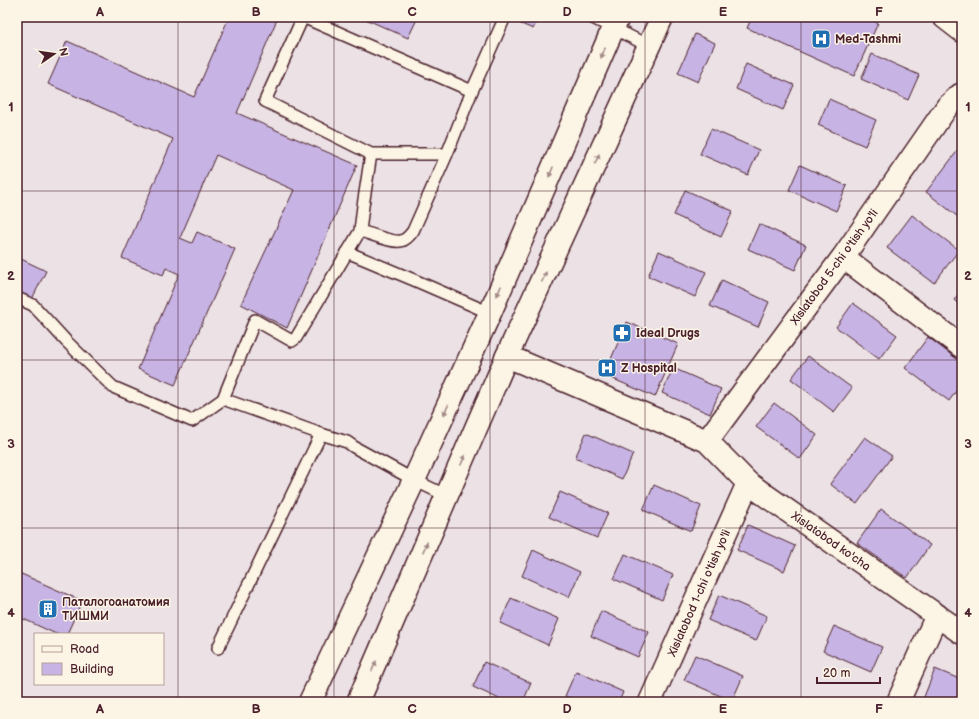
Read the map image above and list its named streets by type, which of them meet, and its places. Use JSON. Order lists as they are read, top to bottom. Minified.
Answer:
{"streets":{"main road":["Xislatobod 5-chi o'tish yo'li","Xislatobod ko'cha","Xislatobod 1-chi o'tish yo'li"]},"crossings":[["Xislatobod 5-chi o'tish yo'li","Xislatobod ko'cha"],["Xislatobod ko'cha","Xislatobod 1-chi o'tish yo'li"]],"places":{"hospital":["Med-Tashmi","Z Hospital"],"pharmacy":["Ideal Drugs"],"building":["Паталогоанатомия ТИШМИ"]},"legend":["Road","Building"],"scale_bar":"20 m","north":"right","grid":{"columns":["A","B","C","D","E","F"],"rows":["1","2","3","4"]}}
